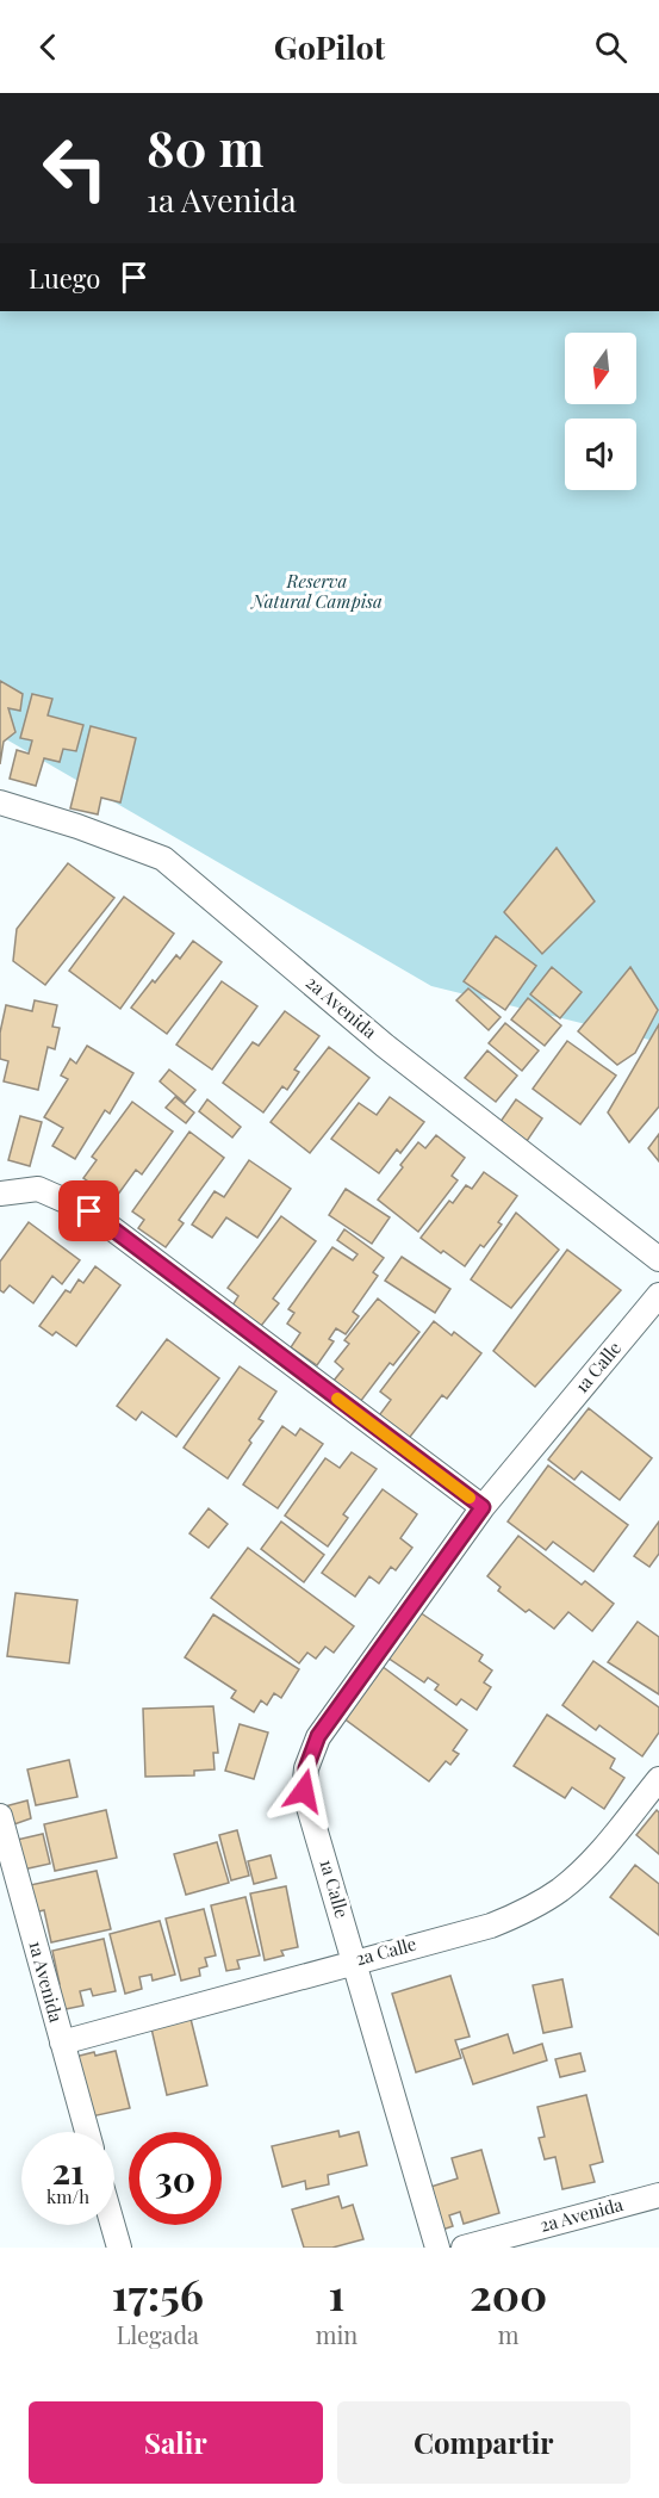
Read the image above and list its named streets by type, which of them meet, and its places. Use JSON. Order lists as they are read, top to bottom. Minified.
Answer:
{"streets":{"street":["2a Avenida","1a Calle","2a Calle","1a Avenida"]},"crossings":[["1a Calle","2a Calle"],["2a Calle","1a Avenida"]],"parks":["Reserva Natural Campisa"],"north":"bottom","page":{"header":"GoPilot","turn":["80 m","1a Avenida"],"then":"Luego","speed":"21 km/h","limit":"30","eta":["17:56","Llegada","1","min","200","m"],"buttons":["Salir","Compartir"]}}
